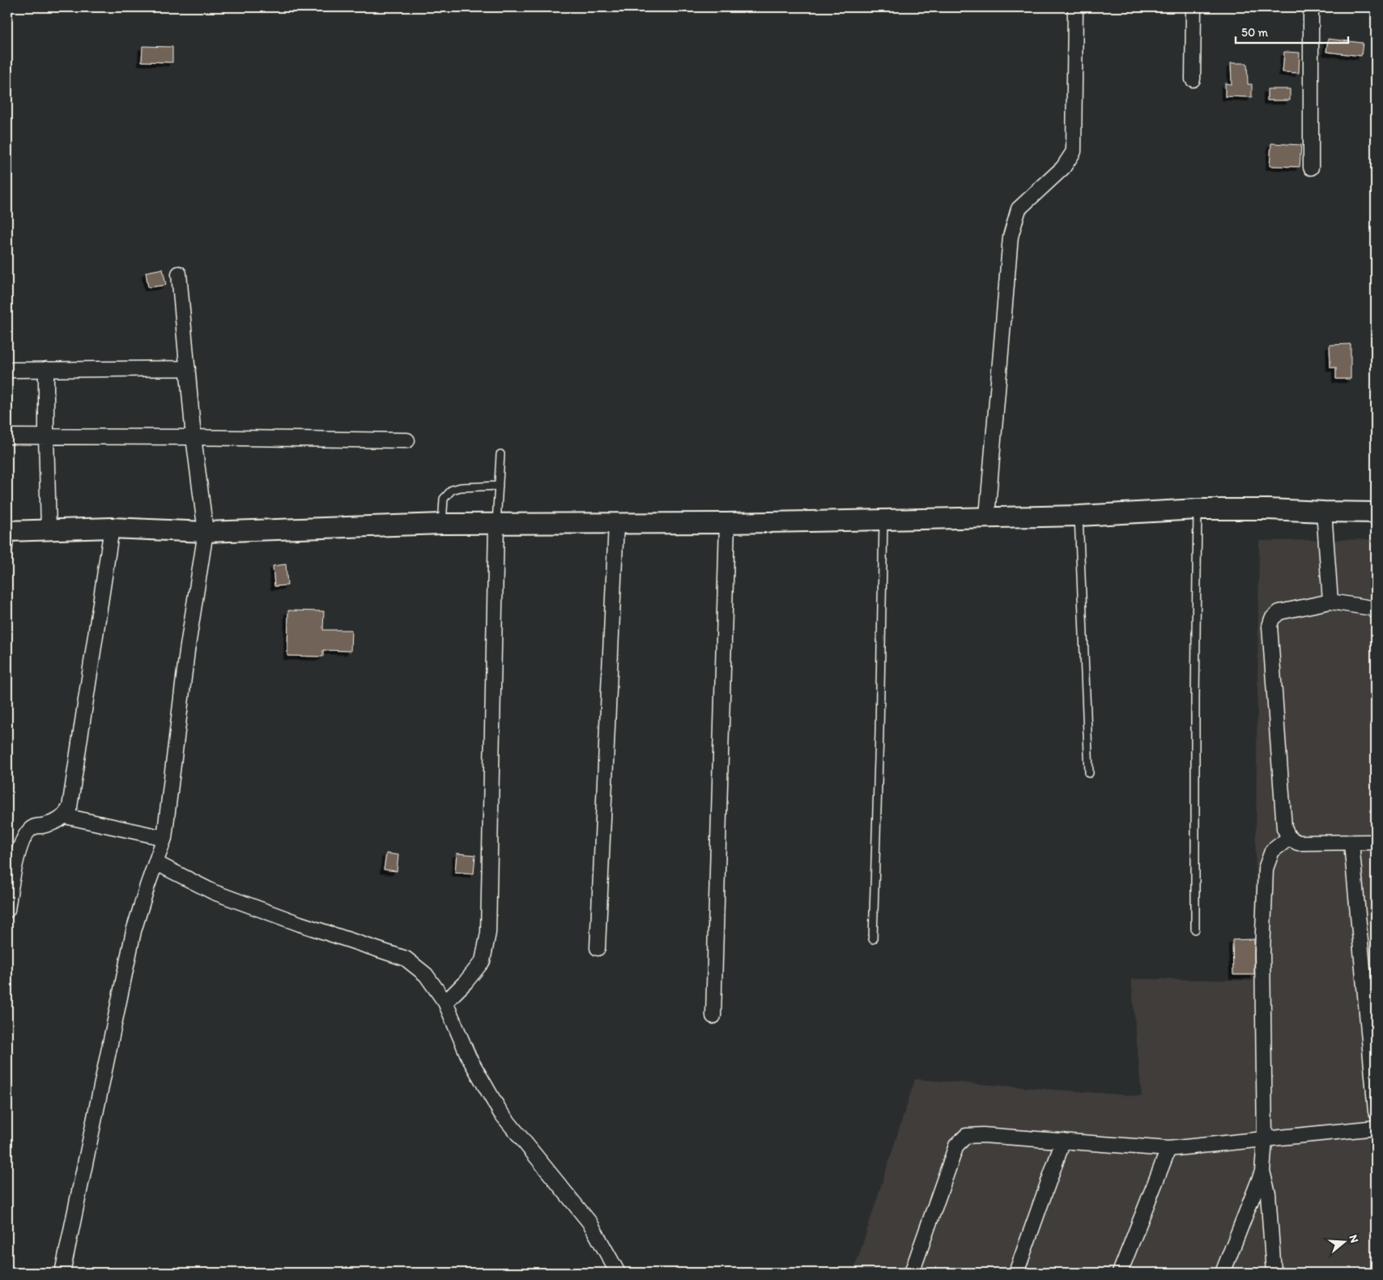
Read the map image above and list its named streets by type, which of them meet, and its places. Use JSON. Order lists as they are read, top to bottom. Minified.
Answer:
{"scale_bar":"50 m","north":"right"}
